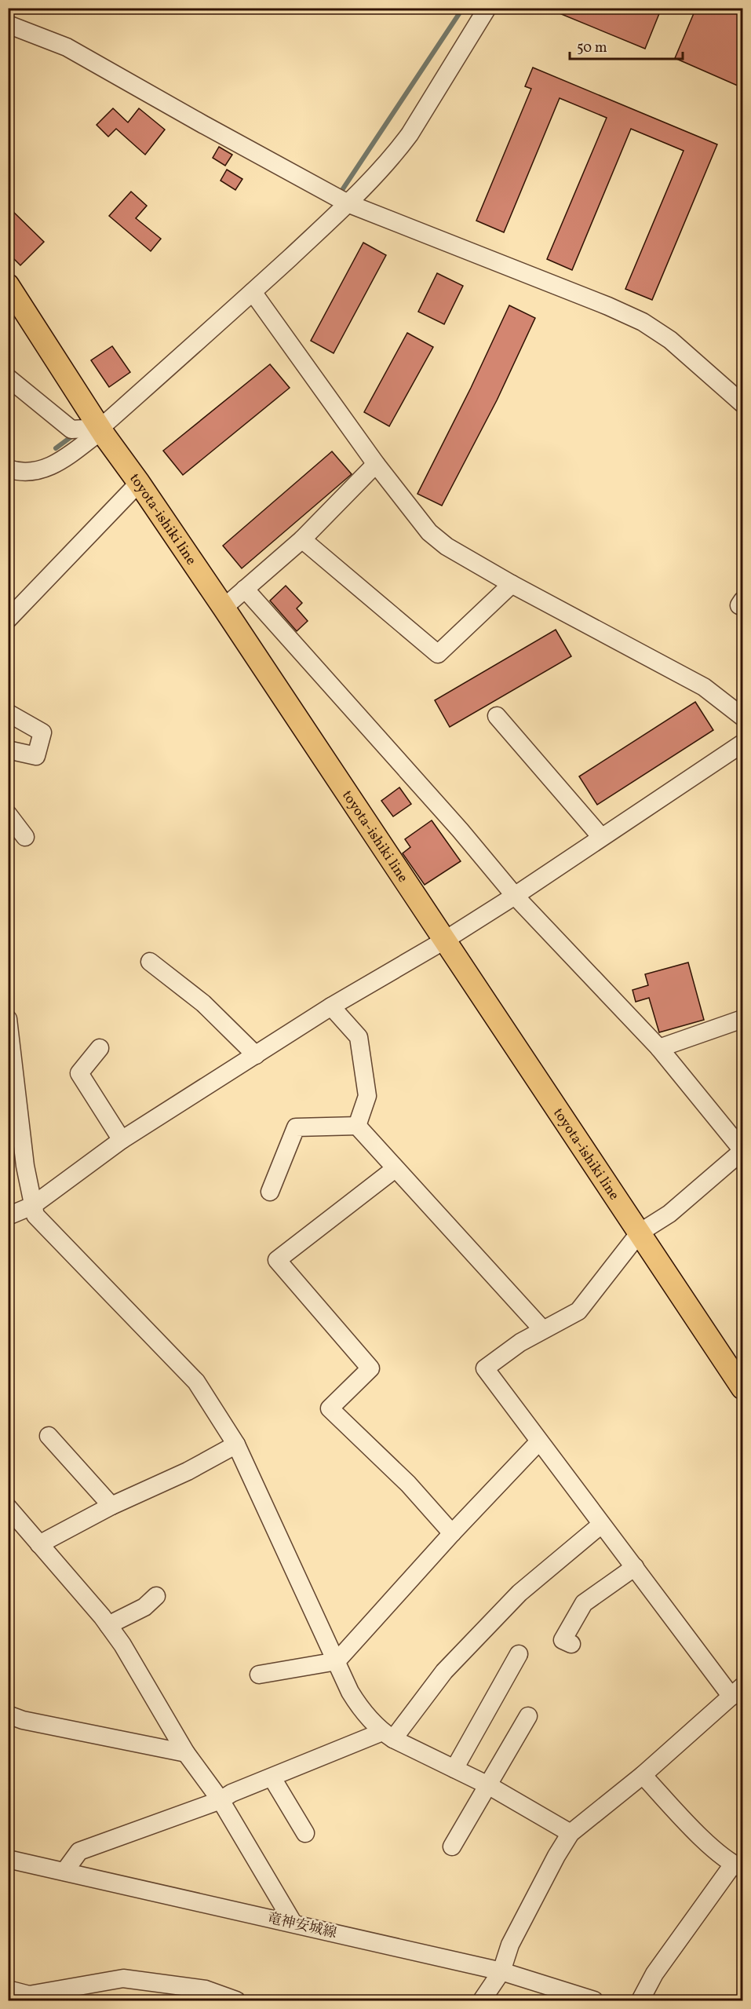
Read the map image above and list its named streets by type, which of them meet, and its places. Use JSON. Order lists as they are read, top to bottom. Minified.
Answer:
{"streets":{"main road":["toyota-ishiki line"],"street":["竜神安城線"]},"scale_bar":"50 m"}
